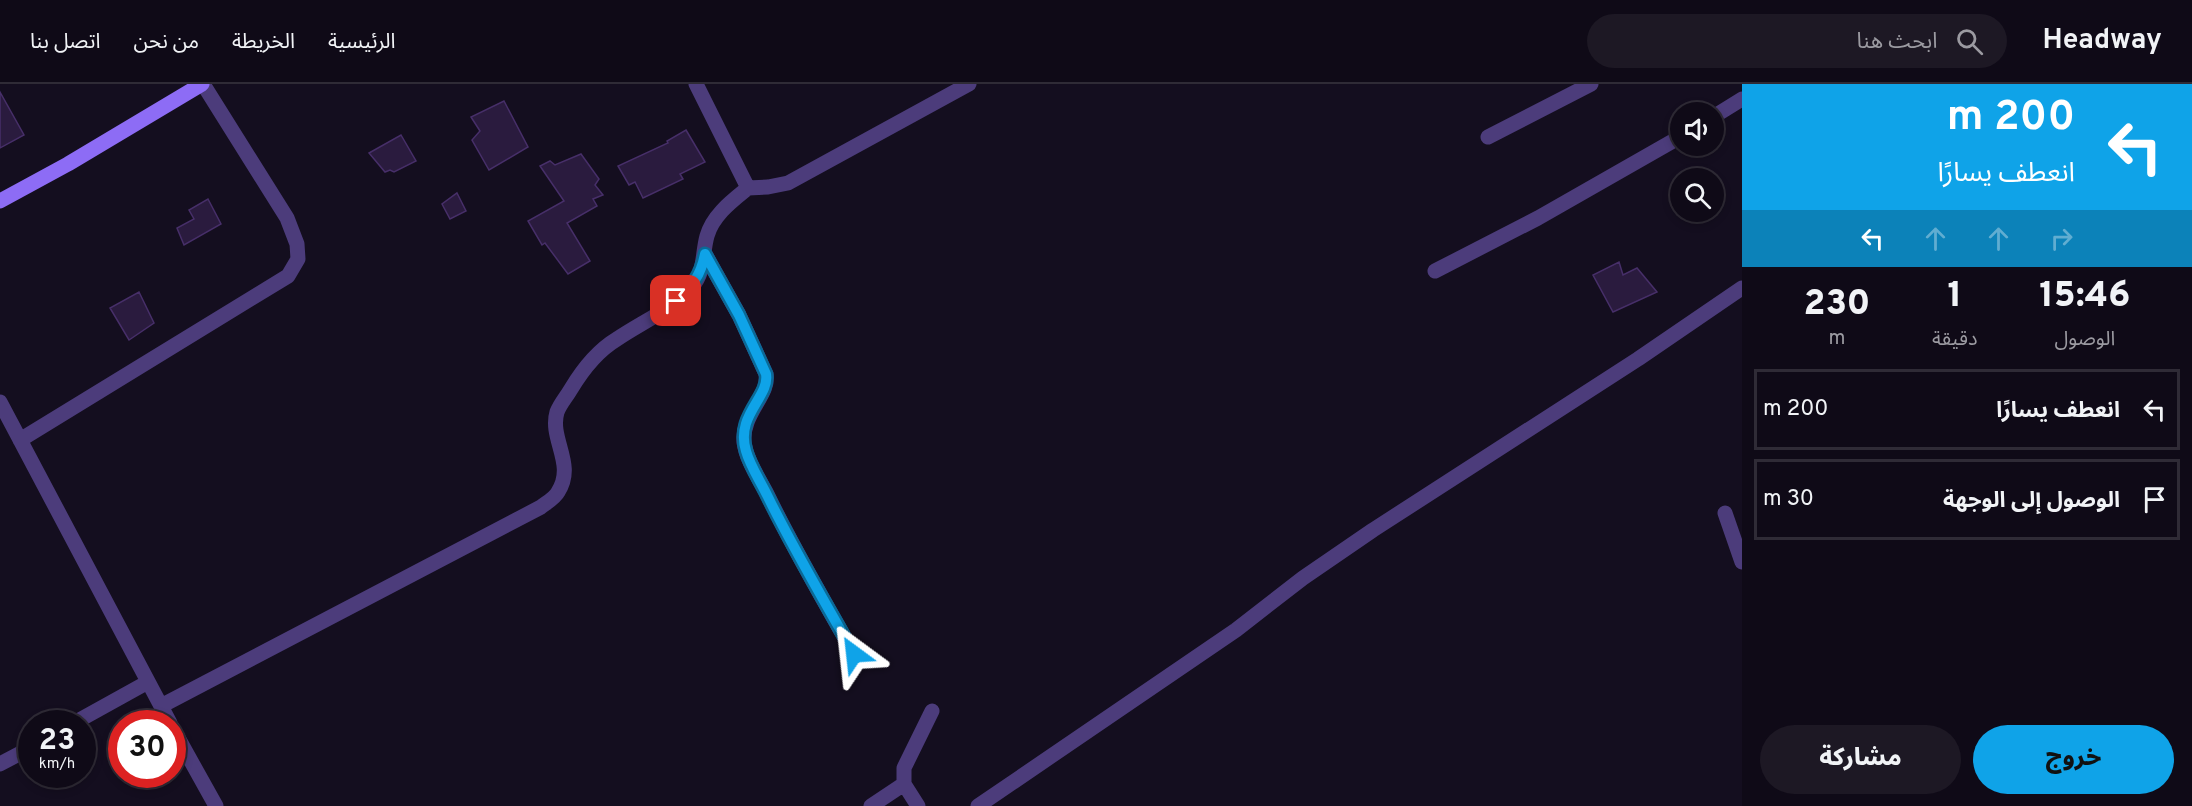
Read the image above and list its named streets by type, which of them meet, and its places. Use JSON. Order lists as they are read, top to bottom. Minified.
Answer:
{"page":{"header":"Headway","search":"ابحث هنا","nav":["الرئيسية","الخريطة","من نحن","اتصل بنا"],"turn":["200 m","انعطف يسارًا"],"eta":["15:46","الوصول","1","دقيقة","230","m"],"list":[{"name":"انعطف يسارًا","value":"200 m"},{"name":"الوصول إلى الوجهة","value":"30 m"}],"speed":"23 km/h","limit":"30","buttons":["خروج","مشاركة"]}}
